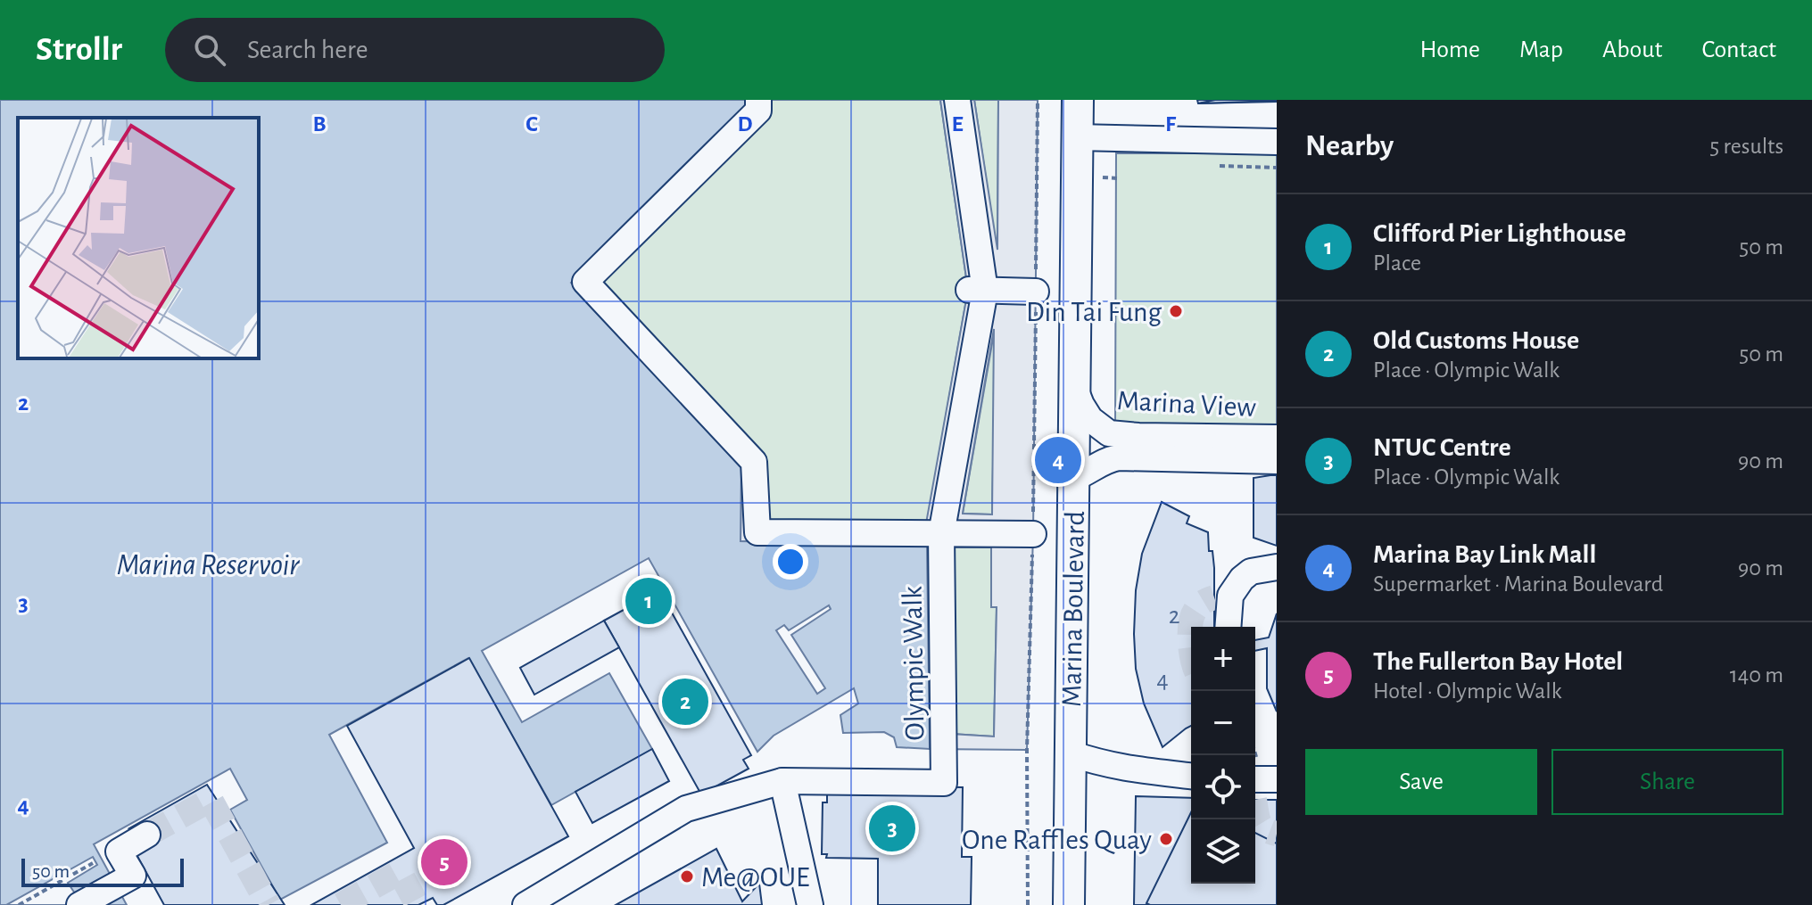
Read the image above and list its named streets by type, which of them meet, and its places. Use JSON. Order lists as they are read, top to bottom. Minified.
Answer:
{"streets":{"main road":["Marina Boulevard"],"street":["Marina View","Olympic Walk"]},"crossings":[["Marina View","Marina Boulevard"]],"water":["Marina Reservoir"],"places":["Din Tai Fung","One Raffles Quay","Me@OUE"],"house_numbers":["2","4"],"scale_bar":"50 m","page":{"header":"Strollr","search":"Search here","nav":["Home","Map","About","Contact"],"heading":["Nearby","5 results"],"list":[{"mark":"1","name":"Clifford Pier Lighthouse","note":"Place","value":"50 m"},{"mark":"2","name":"Old Customs House","note":"Place · Olympic Walk","value":"50 m"},{"mark":"3","name":"NTUC Centre","note":"Place · Olympic Walk","value":"90 m"},{"mark":"4","name":"Marina Bay Link Mall","note":"Supermarket · Marina Boulevard","value":"90 m"},{"mark":"5","name":"The Fullerton Bay Hotel","note":"Hotel · Olympic Walk","value":"140 m"}],"pins":["4","1","2","3","5"],"map_buttons":["+","−"],"buttons":["Save","Share"],"scale":"50 m"},"grid":{"columns":["B","C","D","E","F"],"rows":["2","3","4"]}}
